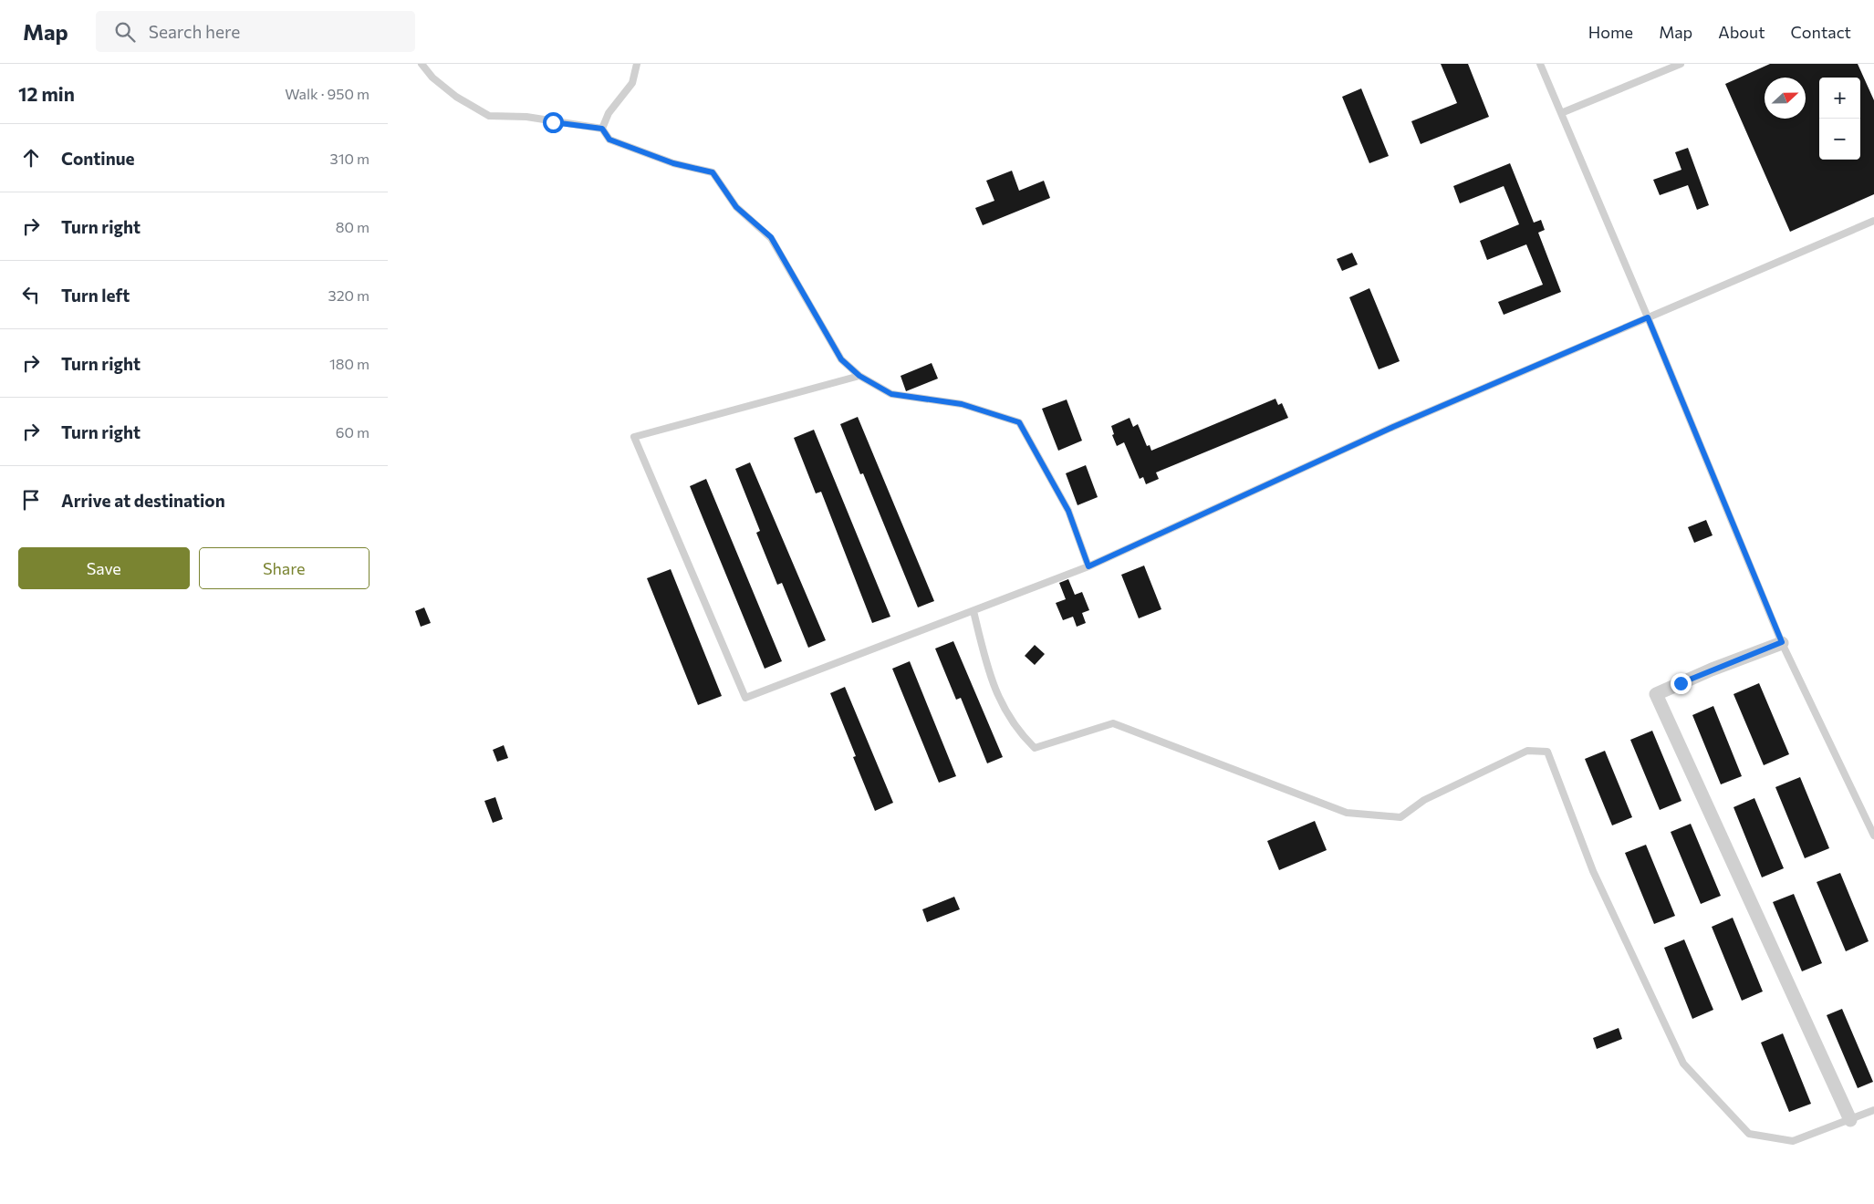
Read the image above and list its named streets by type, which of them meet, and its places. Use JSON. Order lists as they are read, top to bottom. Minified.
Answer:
{"north":"right","page":{"header":"Map","search":"Search here","nav":["Home","Map","About","Contact"],"heading":["12 min","Walk · 950 m"],"map_buttons":["+","−"],"list":[["Continue","310 m"],["Turn right","80 m"],["Turn left","320 m"],["Turn right","180 m"],["Turn right","60 m"],"Arrive at destination"],"buttons":["Save","Share"]}}
